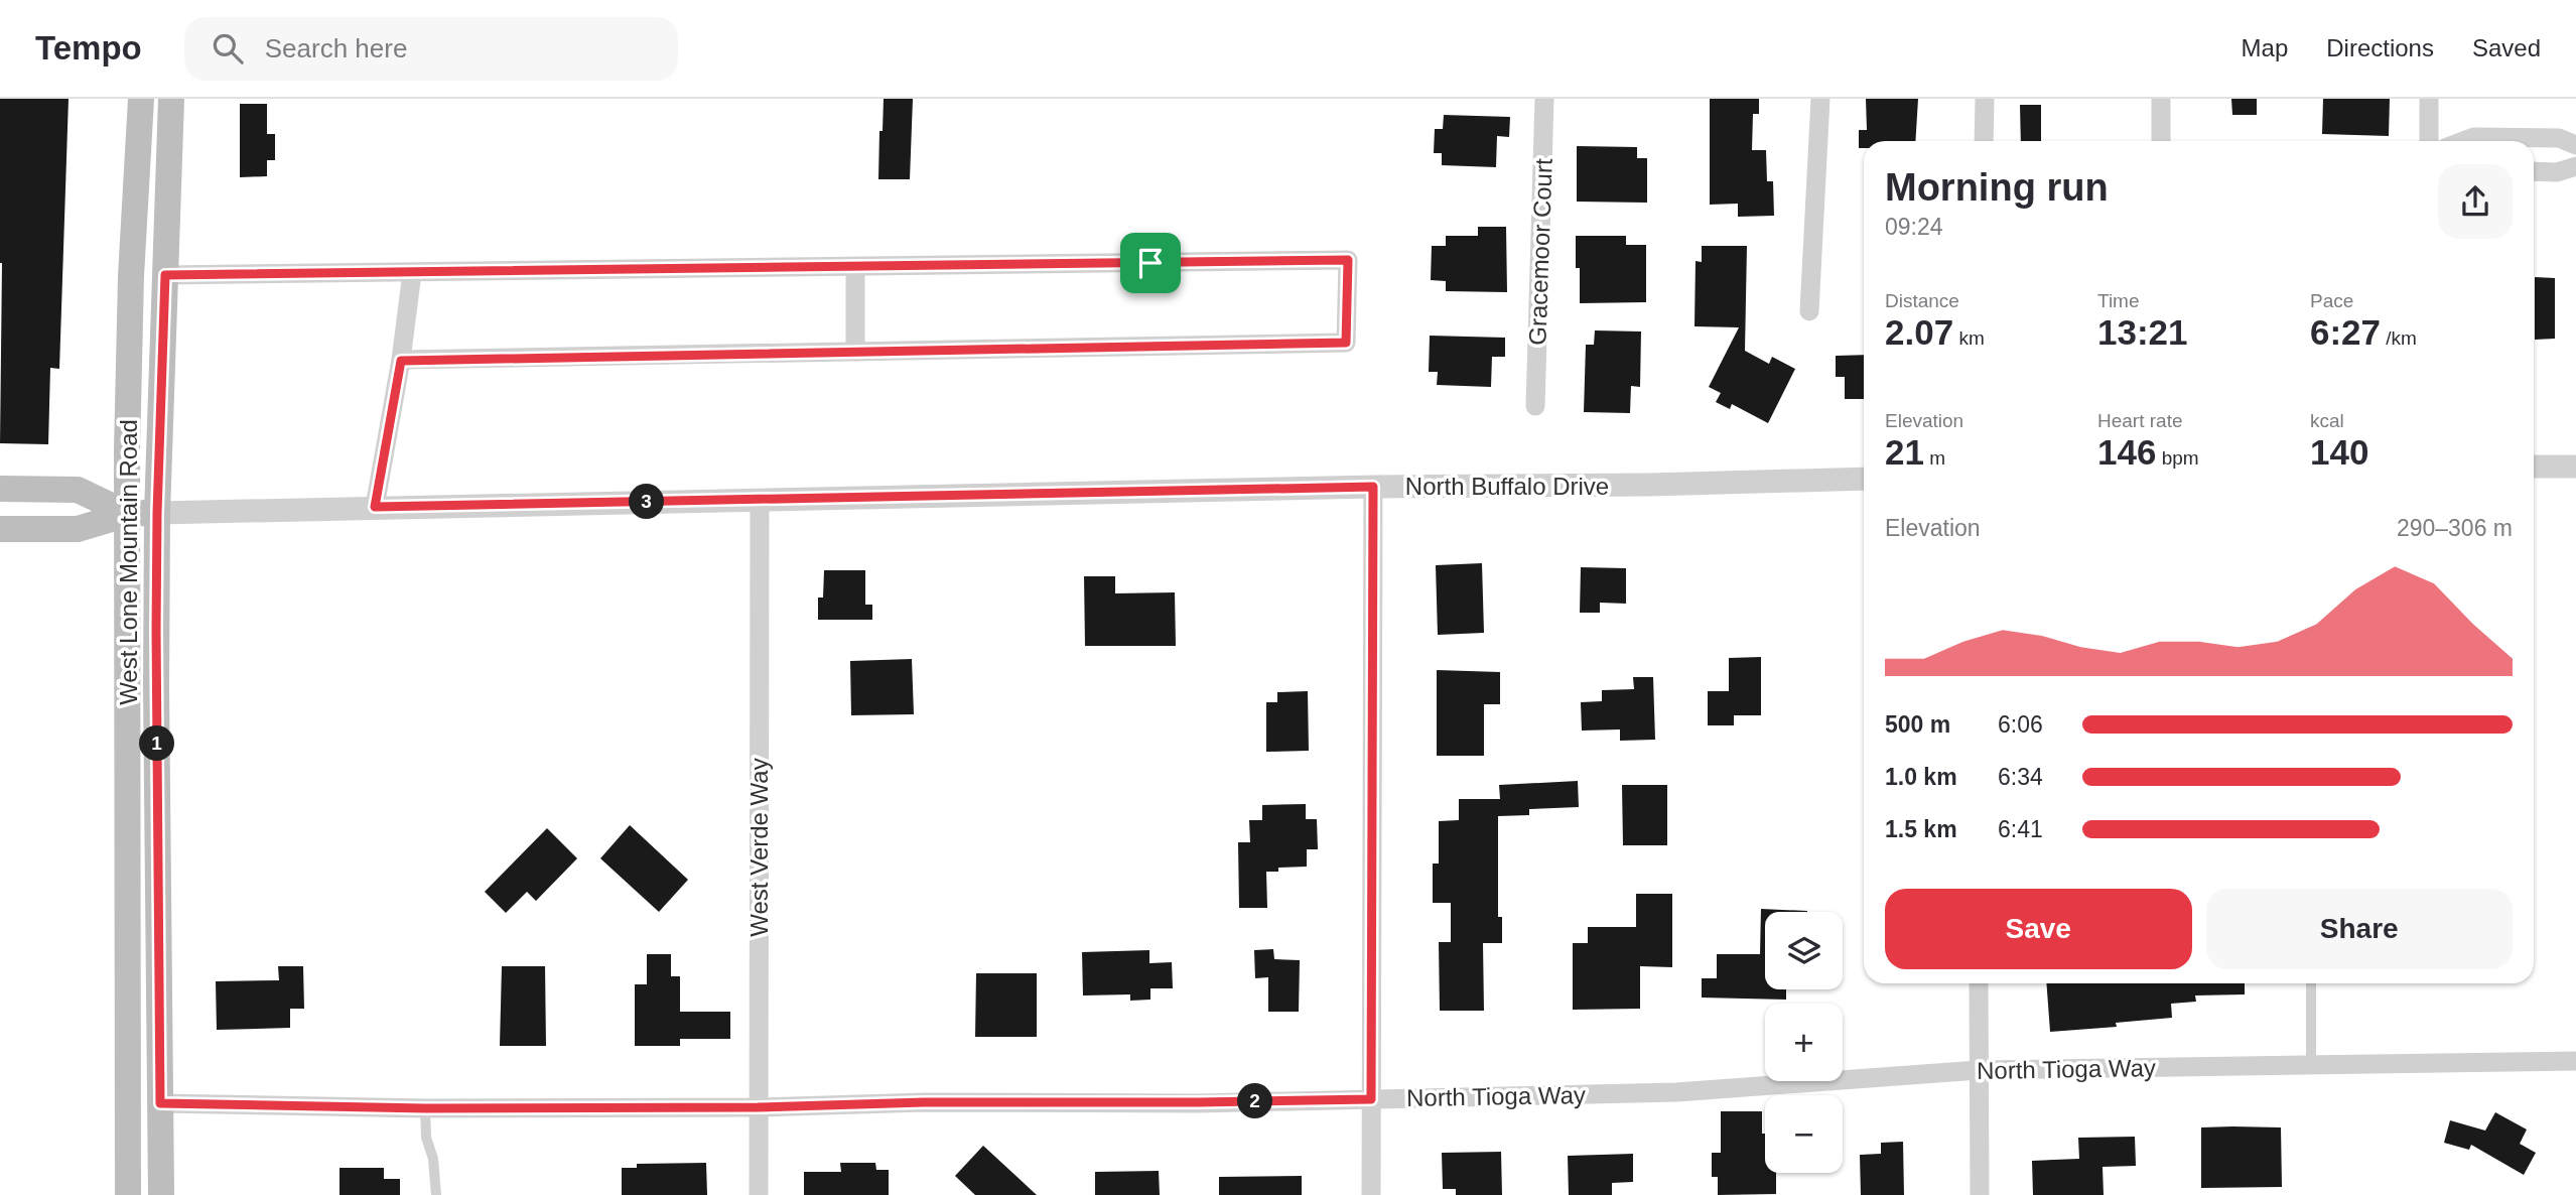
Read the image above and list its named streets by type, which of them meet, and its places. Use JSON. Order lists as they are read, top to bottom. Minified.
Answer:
{"streets":{"main road":["North Buffalo Drive","West Lone Mountain Road"],"street":["Gracemoor Court","West Verde Way","North Tioga Way"]},"crossings":[["North Buffalo Drive","West Lone Mountain Road"],["North Buffalo Drive","West Verde Way"],["West Lone Mountain Road","North Tioga Way"],["West Verde Way","North Tioga Way"]],"page":{"header":"Tempo","search":"Search here","nav":["Map","Directions","Saved"],"heading":["Morning run","09:24"],"stats":[["Distance","2.07 km"],["Time","13:21"],["Pace","6:27 /km"],["Elevation","21 m"],["Heart rate","146 bpm"],["kcal","140"]],"pins":["3","1","2"],"chart":["Elevation","290–306 m"],"list":[{"name":"500 m","note":"6:06"},{"name":"1.0 km","note":"6:34"},{"name":"1.5 km","note":"6:41"}],"buttons":["Save","Share"],"map_buttons":["+","−"]}}
